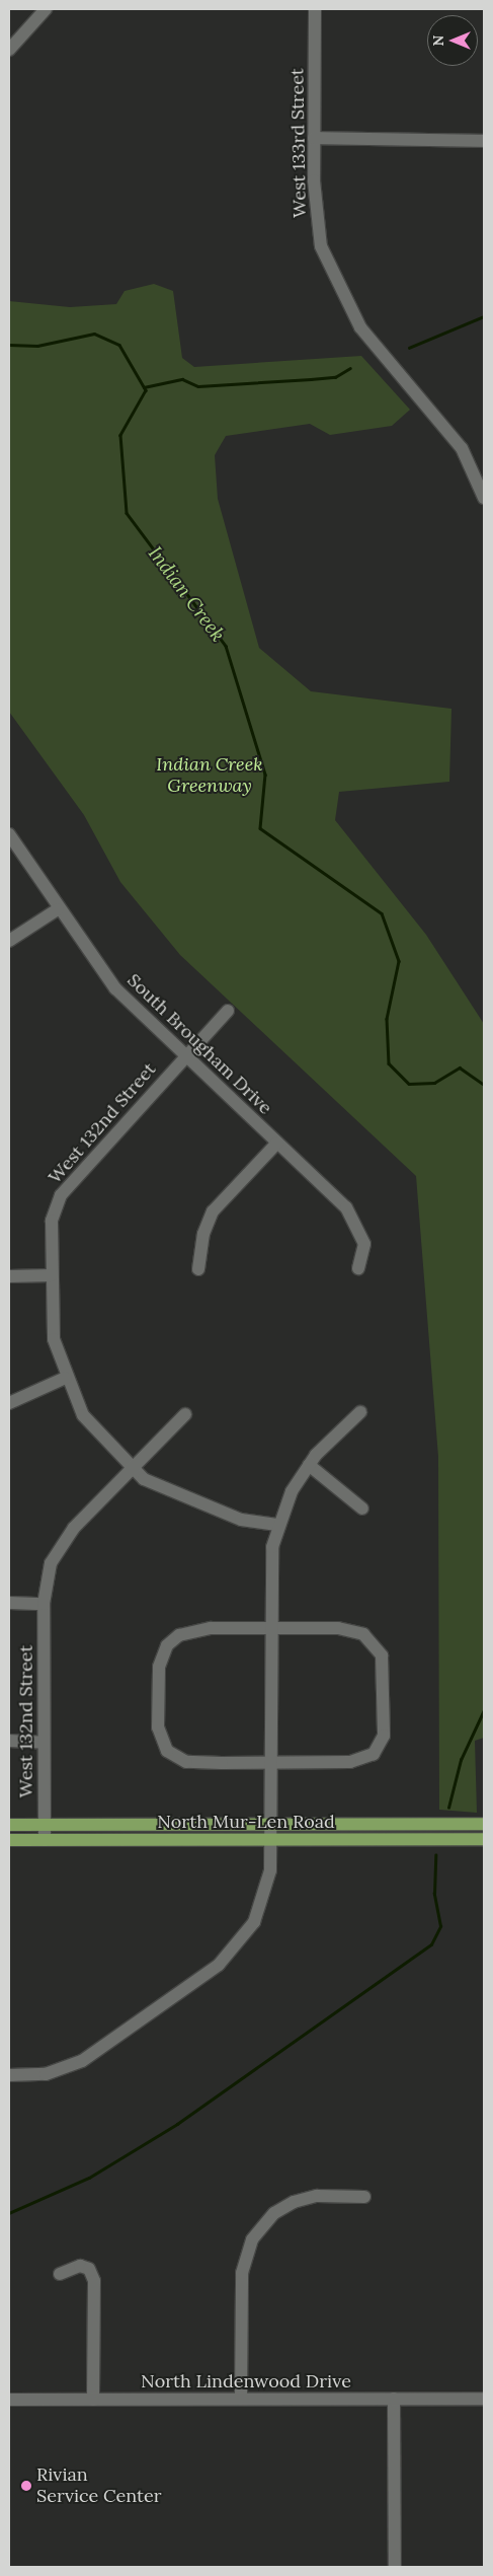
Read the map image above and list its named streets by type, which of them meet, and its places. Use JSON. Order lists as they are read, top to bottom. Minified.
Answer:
{"streets":{"main road":["North Mur-Len Road"],"street":["West 133rd Street","South Brougham Drive","West 132nd Street","North Lindenwood Drive"]},"crossings":[["South Brougham Drive","West 132nd Street"],["West 132nd Street","North Mur-Len Road"]],"water":["Indian Creek"],"parks":["Indian Creek Greenway"],"places":["Rivian Service Center"],"north":"left"}
